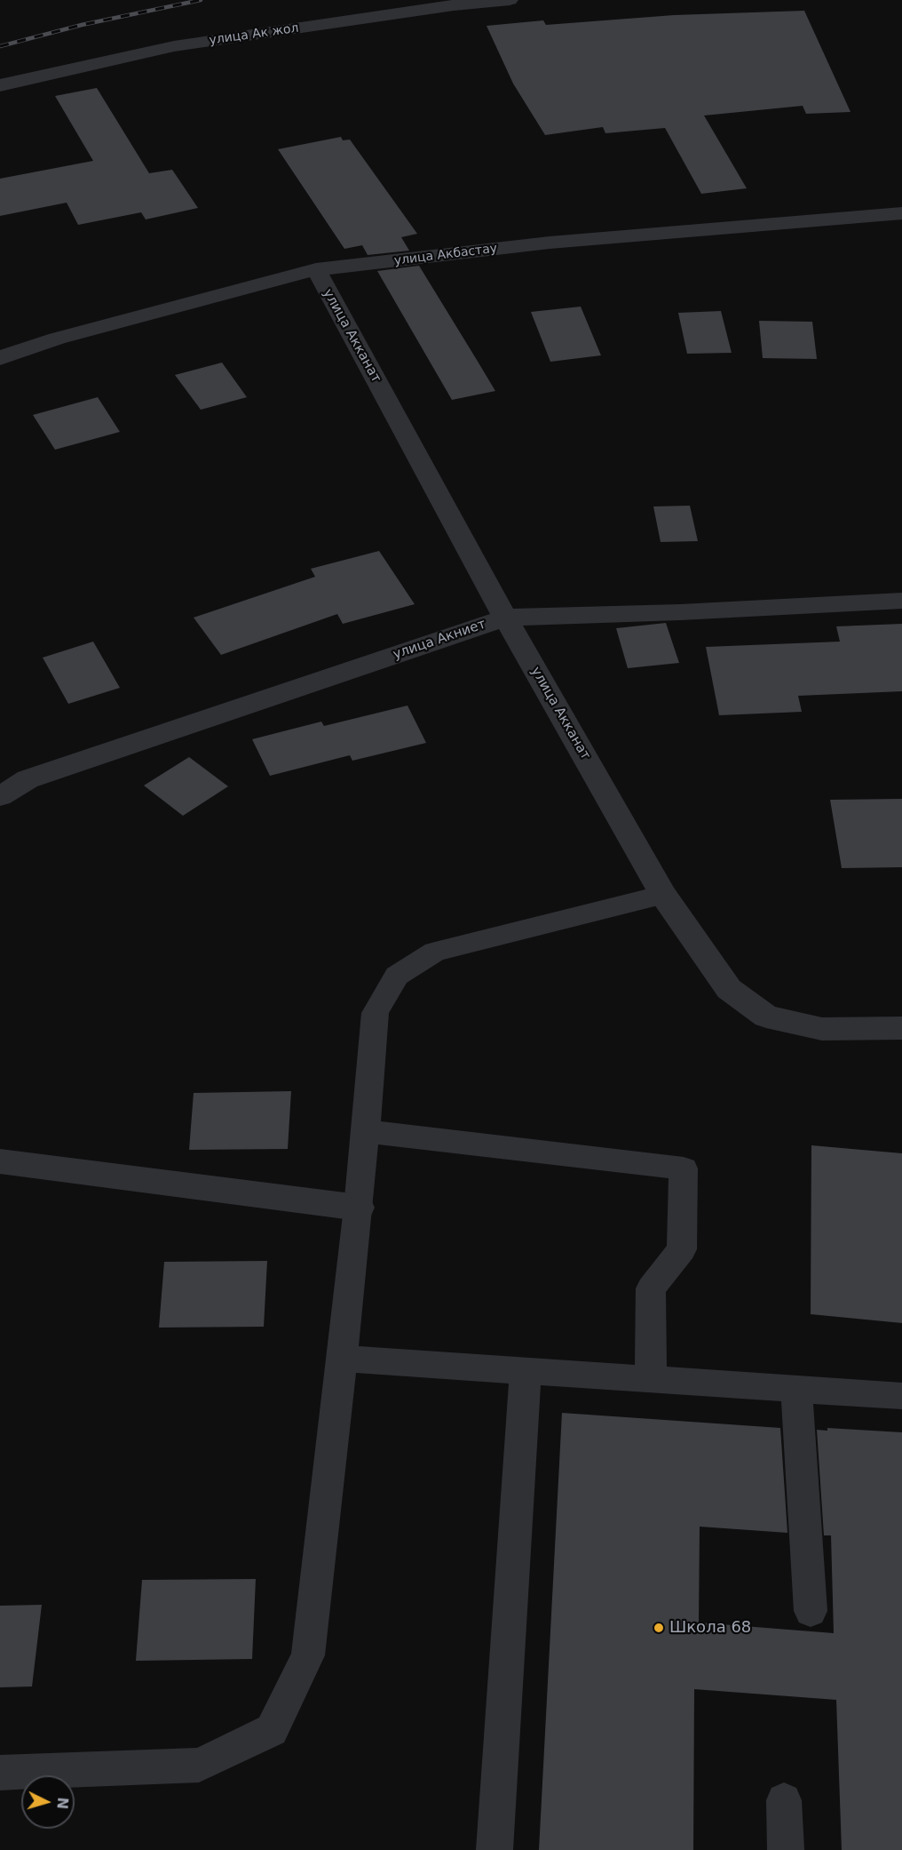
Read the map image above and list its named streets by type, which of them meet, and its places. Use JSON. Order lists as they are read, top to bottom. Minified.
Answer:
{"streets":{"street":["улица Ак жол","улица Акбастау","улица Акканат","улица Акниет"]},"crossings":[["улица Акбастау","улица Акканат"],["улица Акканат","улица Акниет"]],"places":["Школа 68"],"north":"right"}
